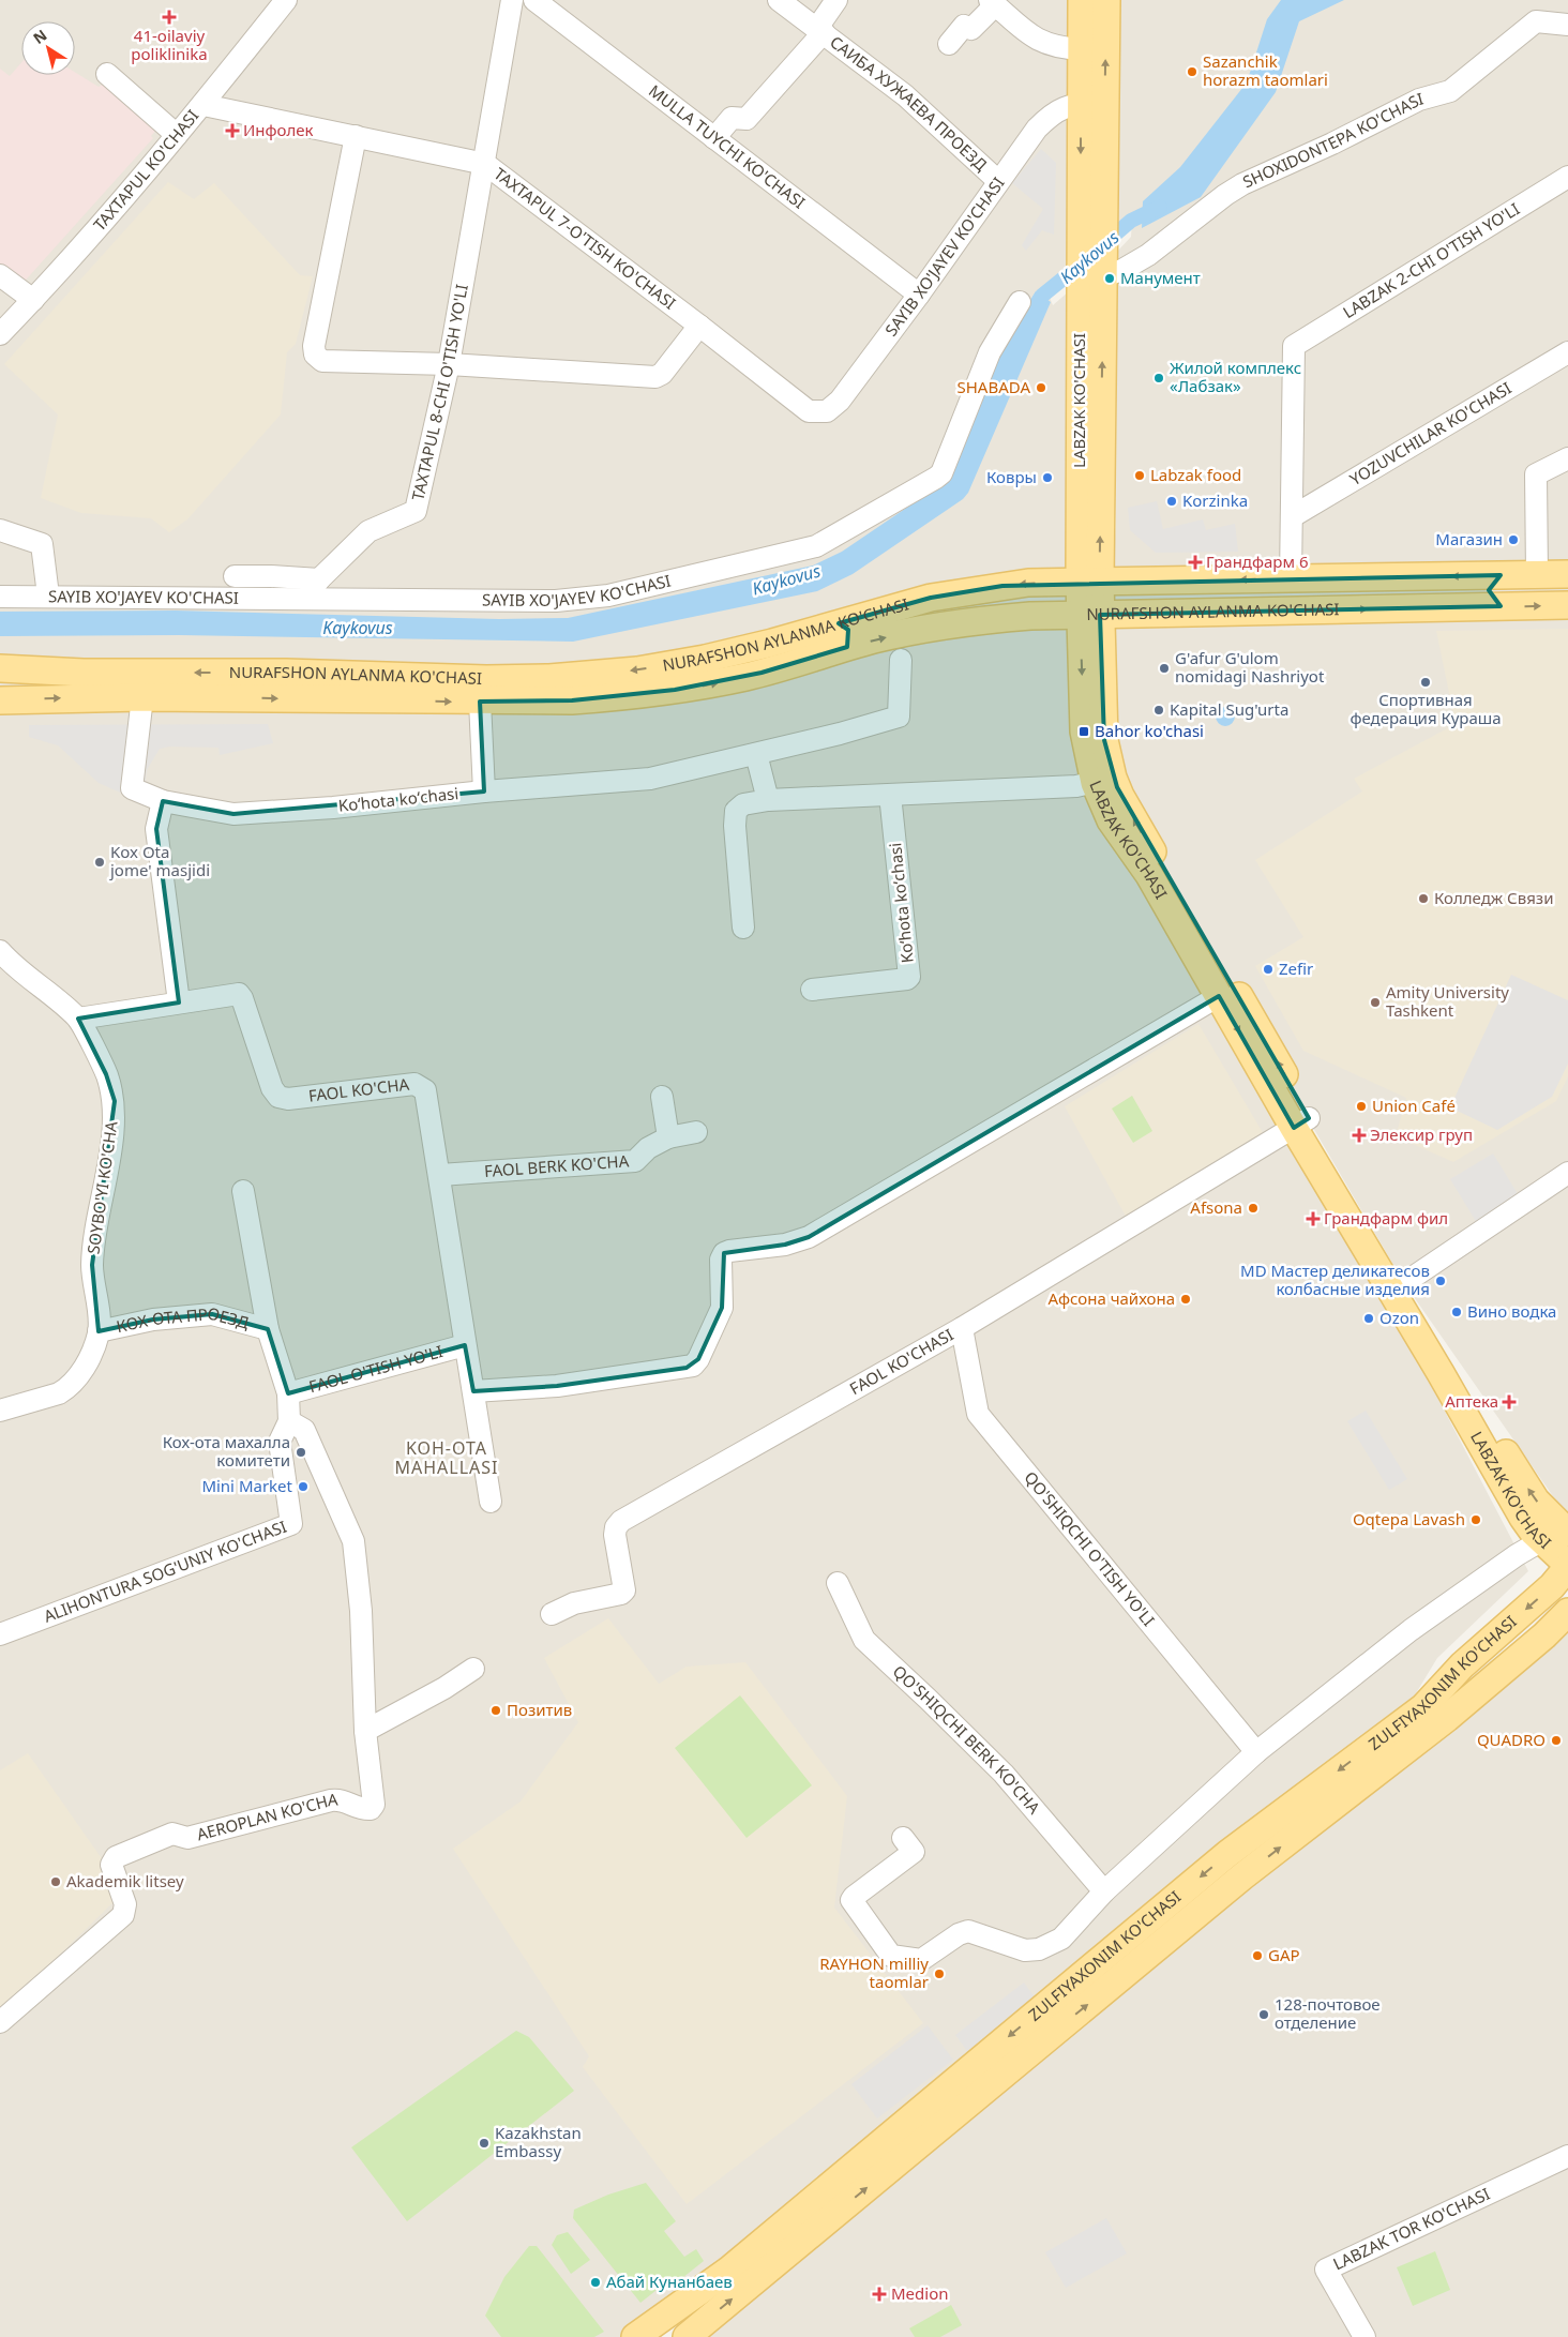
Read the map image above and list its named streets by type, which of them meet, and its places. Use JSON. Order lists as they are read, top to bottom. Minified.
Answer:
{"streets":{"main road":["LABZAK KO'CHASI","NURAFSHON AYLANMA KO'CHASI","ZULFIYAXONIM KO'CHASI"],"street":["САИБА ХУЖАЕВА ПРОЕЗД","SHOXIDONTEPA KO'CHASI","MULLA TUYCHI KO'CHASI","TAXTAPUL KO'CHASI","TAXTAPUL 7-O'TISH KO'CHASI","SAYIB XO'JAYEV KO'CHASI","LABZAK 2-CHI O'TISH YO'LI","TAXTAPUL 8-CHI O'TISH YO'LI","YOZUVCHILAR KO'CHASI","Koʻhota koʻchasi","FAOL KO'CHA","FAOL BERK KO'CHA","SOYBO'YI KO'CHA","КОХ-ОТА ПРОЕЗД","FAOL KO'CHASI","FAOL O'TISH YO'LI","QO'SHIQCHI O'TISH YO'LI","ALIHONTURA SOG'UNIY KO'CHASI","QO'SHIQCHI BERK KO'CHA","AEROPLAN KO'CHA","LABZAK TOR KO'CHASI"]},"crossings":[["САИБА ХУЖАЕВА ПРОЕЗД","SAYIB XO'JAYEV KO'CHASI"],["SHOXIDONTEPA KO'CHASI","LABZAK KO'CHASI"],["MULLA TUYCHI KO'CHASI","SAYIB XO'JAYEV KO'CHASI"],["TAXTAPUL KO'CHASI","TAXTAPUL 7-O'TISH KO'CHASI"],["TAXTAPUL 7-O'TISH KO'CHASI","SAYIB XO'JAYEV KO'CHASI"],["TAXTAPUL 7-O'TISH KO'CHASI","TAXTAPUL 8-CHI O'TISH YO'LI"],["SAYIB XO'JAYEV KO'CHASI","TAXTAPUL 8-CHI O'TISH YO'LI"],["SAYIB XO'JAYEV KO'CHASI","LABZAK KO'CHASI"],["LABZAK 2-CHI O'TISH YO'LI","YOZUVCHILAR KO'CHASI"],["LABZAK KO'CHASI","NURAFSHON AYLANMA KO'CHASI"],["LABZAK KO'CHASI","FAOL KO'CHASI"],["LABZAK KO'CHASI","ZULFIYAXONIM KO'CHASI"],["NURAFSHON AYLANMA KO'CHASI","Koʻhota koʻchasi"],["FAOL KO'CHA","FAOL BERK KO'CHA"],["FAOL KO'CHA","SOYBO'YI KO'CHA"],["FAOL KO'CHA","FAOL O'TISH YO'LI"],["SOYBO'YI KO'CHA","КОХ-ОТА ПРОЕЗД"],["КОХ-ОТА ПРОЕЗД","FAOL O'TISH YO'LI"],["КОХ-ОТА ПРОЕЗД","ALIHONTURA SOG'UNIY KO'CHASI"],["FAOL KO'CHASI","QO'SHIQCHI O'TISH YO'LI"]],"districts":["KOH-OTA MAHALLASI"],"water":["Kaykovus"],"places":{"health":["41-oilaviy poliklinika","Инфолек","Грандфарм 6","Элексир груп","Грандфарм фил","Аптека","Medion"],"other":["Sazanchik horazm taomlari","Манумент","Жилой комплекс «Лабзак»","SHABADA","Labzak food","Ковры","Korzinka","Магазин","G'afur G'ulom nomidagi Nashriyot","Спортивная федерация Кураша","Kapital Sug'urta","Kox Ota jome' masjidi","Колледж Связи","Zefir","Amity University Tashkent","Union Café","Afsona","MD Мастер деликатесов колбасные изделия","Афсона чайхона","Вино водка","Ozon","Кох-ота махалла комитети","Mini Market","Oqtepa Lavash","Позитив","QUADRO","Akademik litsey","GAP","RAYHON milliy taomlar","128-почтовое отделение","Kazakhstan Embassy","Абай Кунанбаев"],"transit":["Bahor ko'chasi"]},"north":"top left"}
